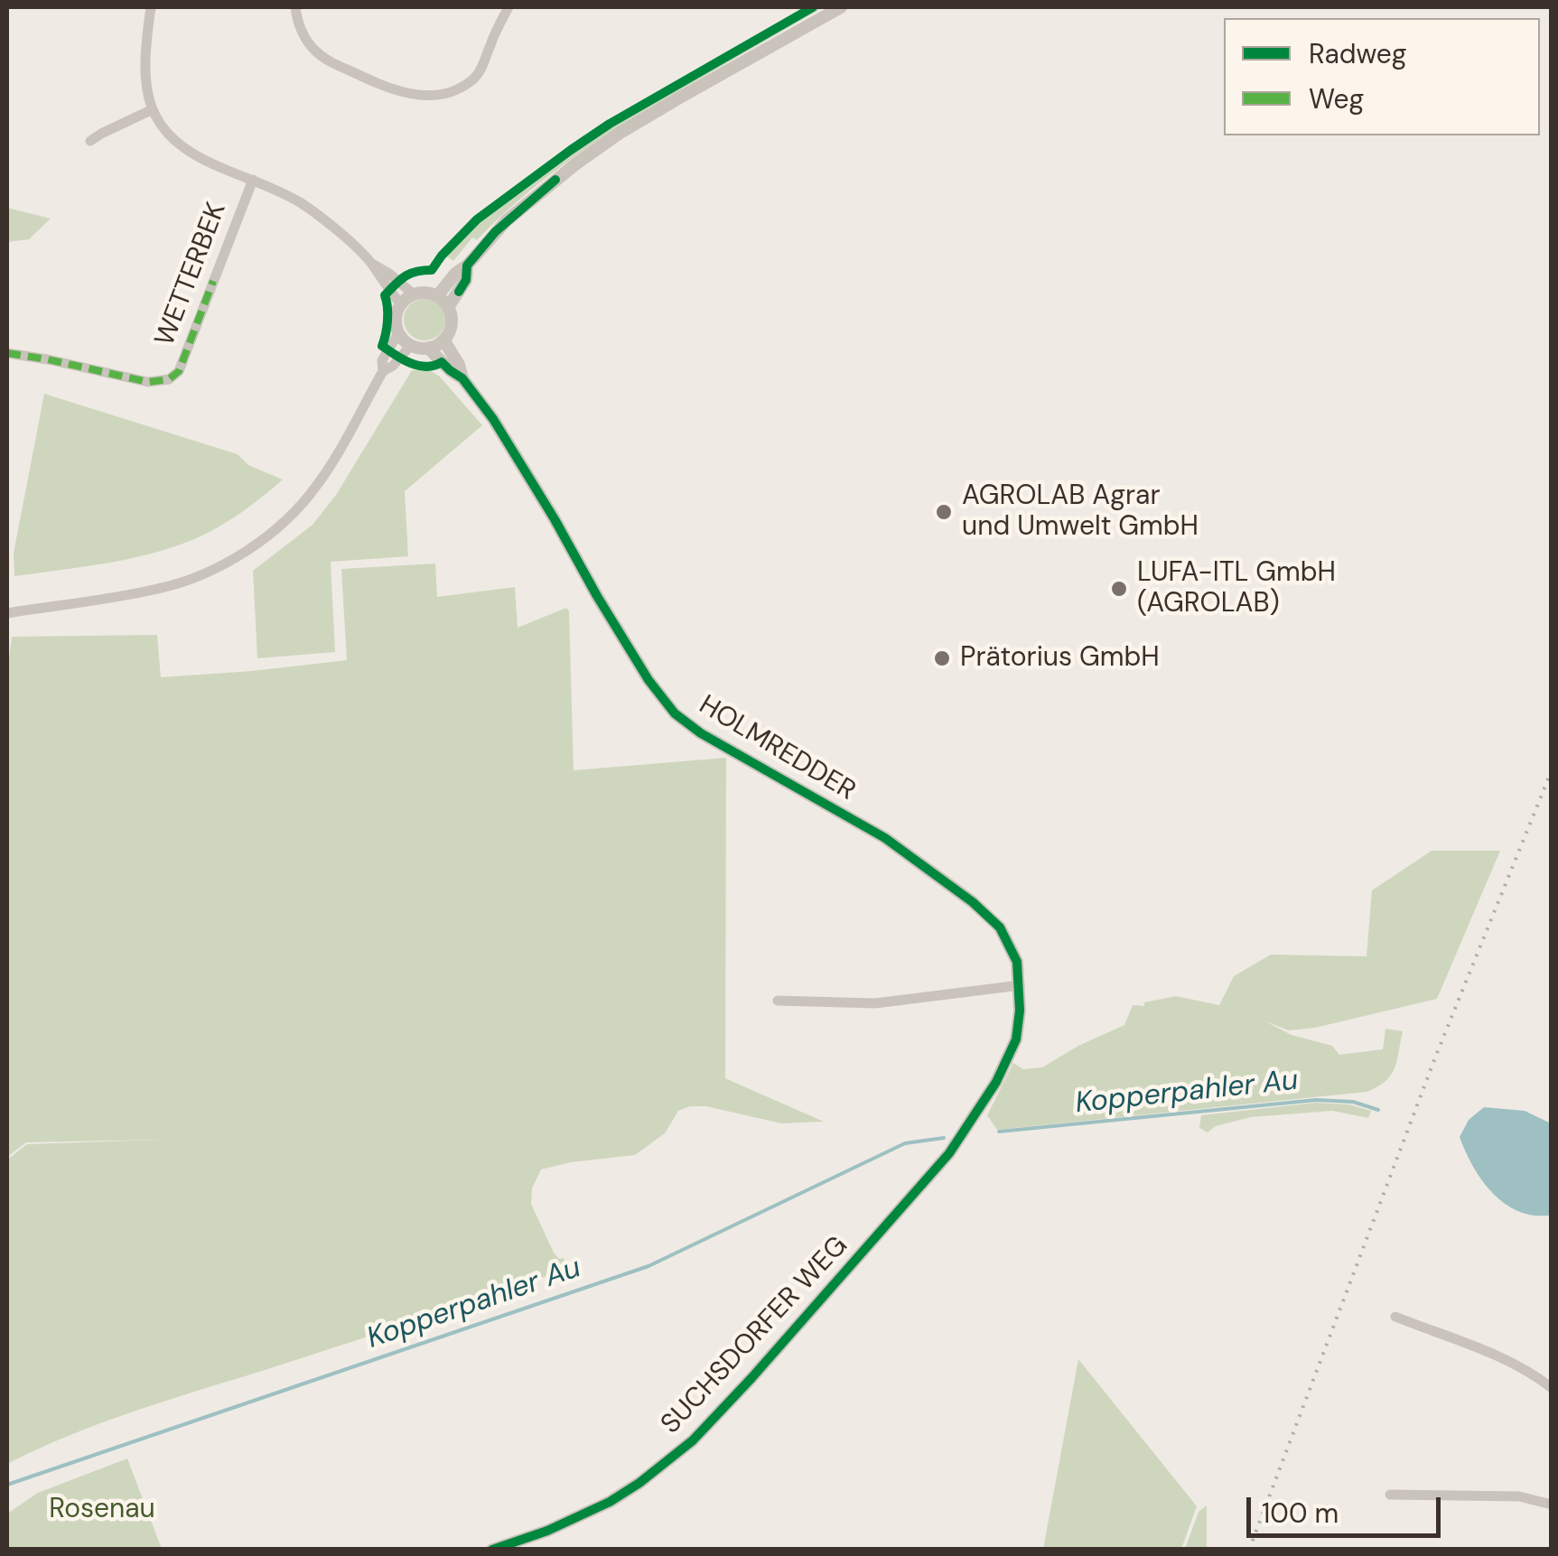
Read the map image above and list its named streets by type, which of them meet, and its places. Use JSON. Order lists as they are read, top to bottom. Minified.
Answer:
{"streets":{"street":["WETTERBEK","HOLMREDDER","SUCHSDORFER WEG"]},"crossings":[["HOLMREDDER","SUCHSDORFER WEG"]],"water":["Kopperpahler Au"],"parks":["Rosenau"],"places":["AGROLAB Agrar und Umwelt GmbH","LUFA-ITL GmbH (AGROLAB)","Prätorius GmbH"],"legend":["Radweg","Weg"],"scale_bar":"100 m"}
